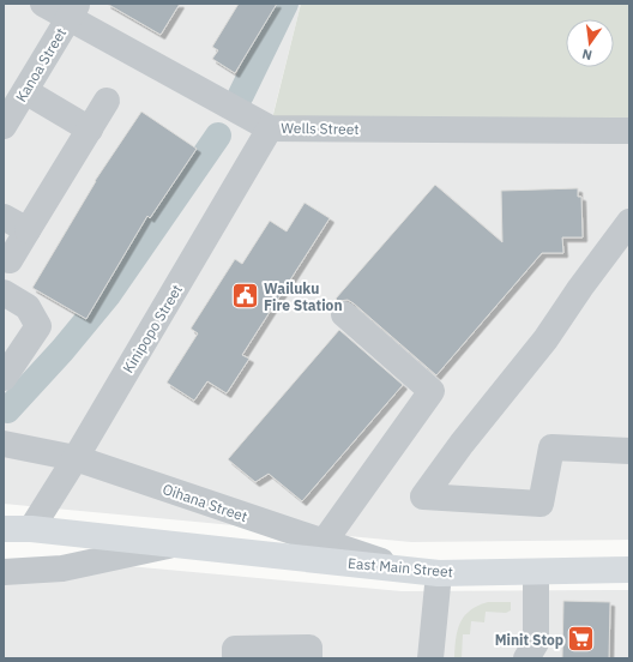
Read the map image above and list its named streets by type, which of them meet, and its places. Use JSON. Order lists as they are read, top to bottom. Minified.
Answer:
{"streets":{"main road":["East Main Street"],"street":["Kanoa Street","Wells Street","Kinipopo Street","Oihana Street"]},"crossings":[["Kanoa Street","Wells Street"],["Wells Street","Kinipopo Street"],["Kinipopo Street","Oihana Street"],["Kinipopo Street","East Main Street"],["Oihana Street","East Main Street"]],"places":{"public building":["Wailuku Fire Station"],"supermarket":["Minit Stop"]},"north":"bottom"}
